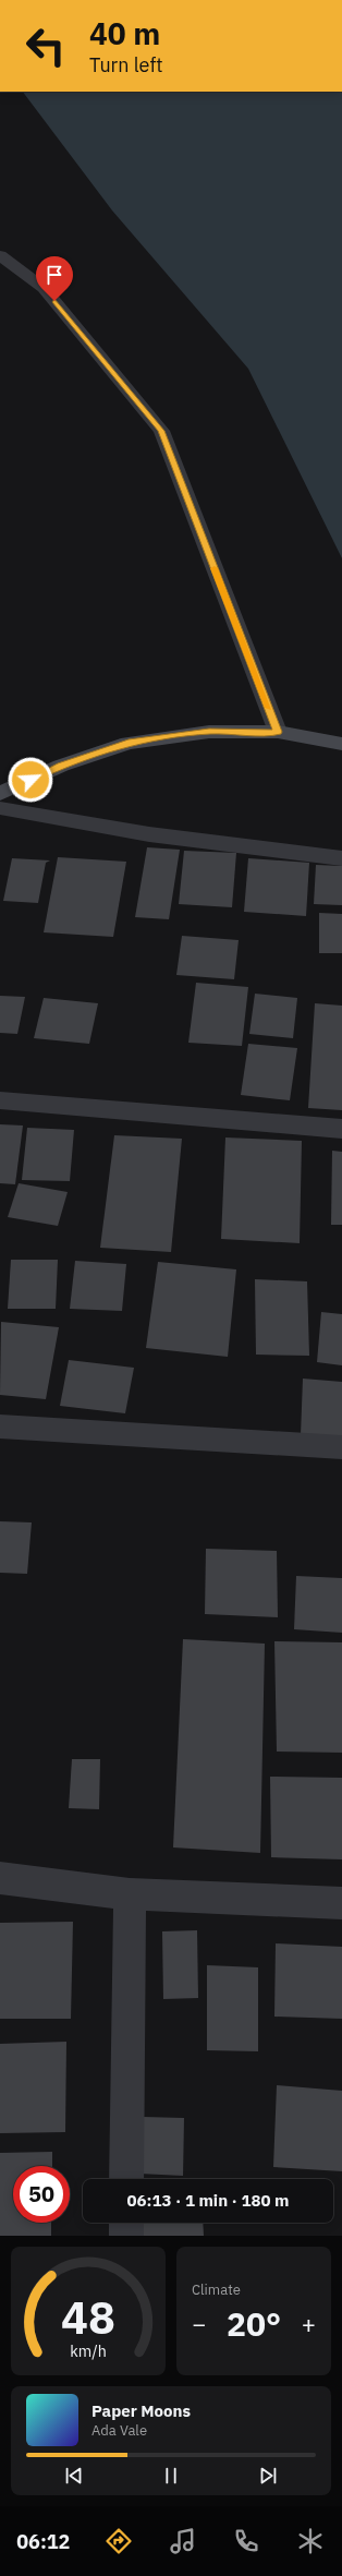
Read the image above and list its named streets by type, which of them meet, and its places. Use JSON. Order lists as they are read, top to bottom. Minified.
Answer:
{"page":{"turn":["40 m","Turn left"],"limit":"50","trip":"06:13 · 1 min · 180 m","tile":"Climate","heat":["−","20°","+"],"song":["Paper Moons","Ada Vale"],"tabs":"06:12","gauge":["48","km/h"]}}
